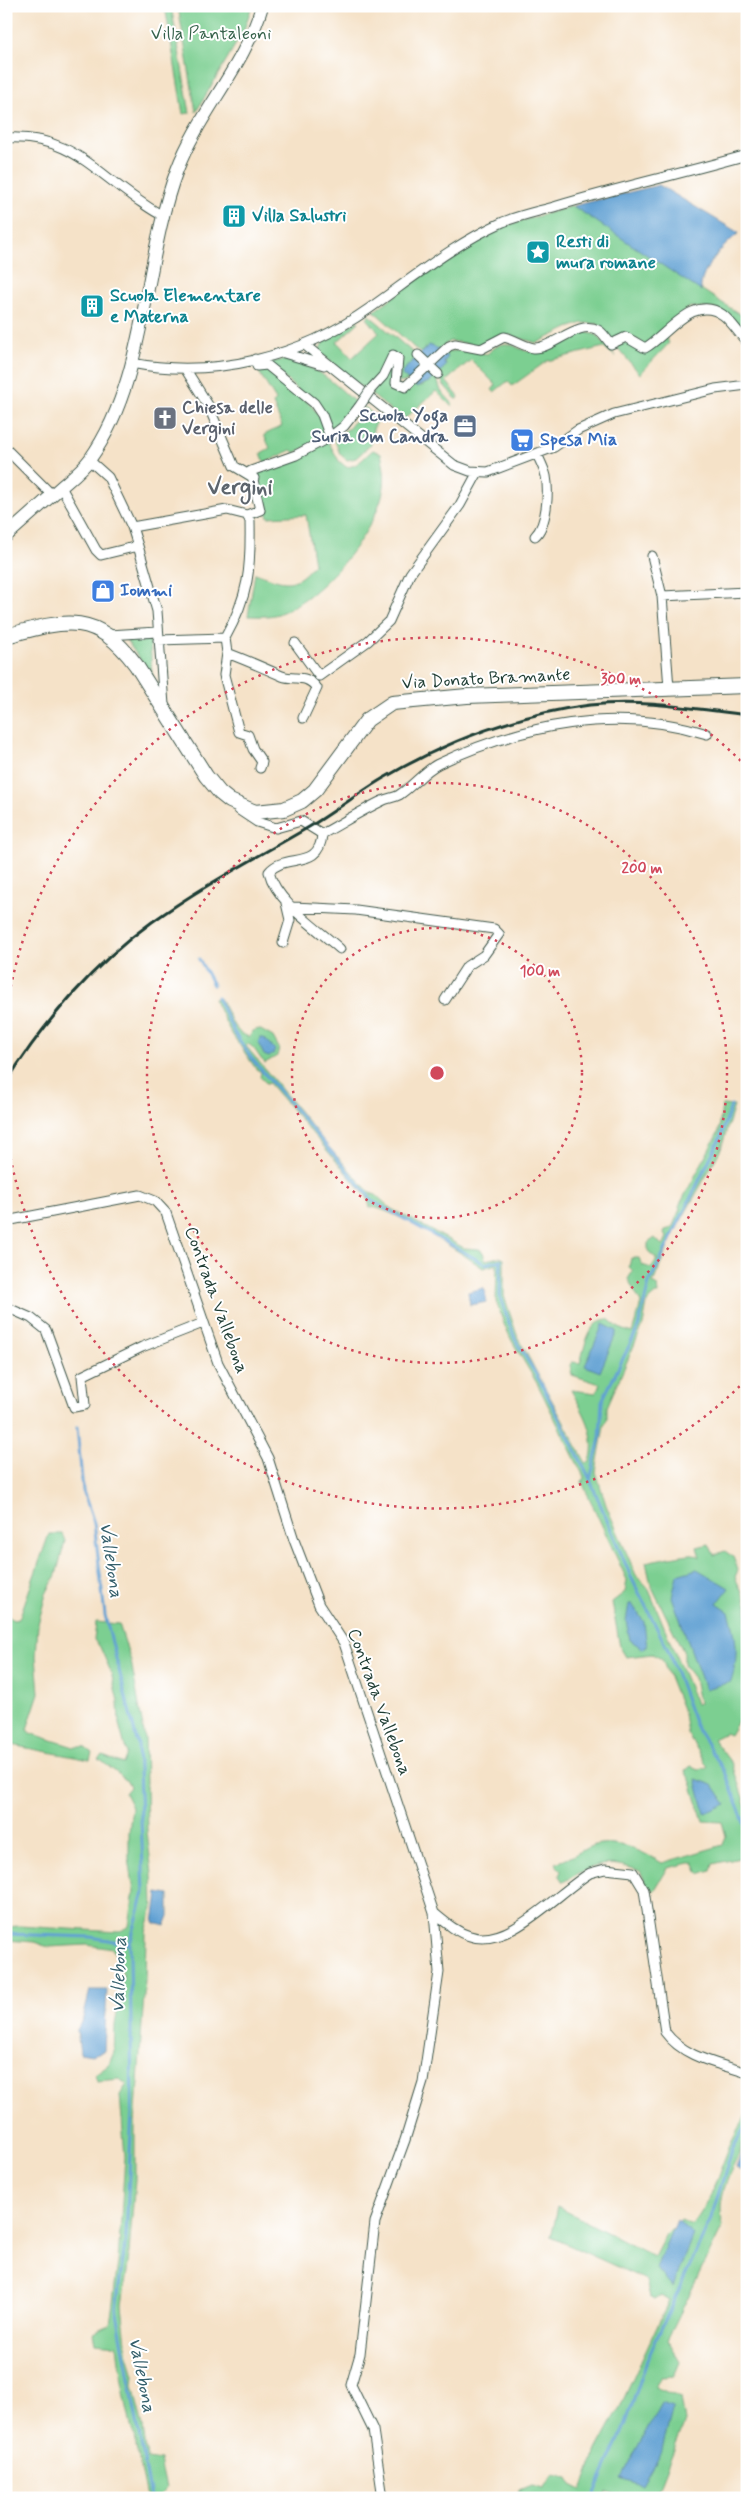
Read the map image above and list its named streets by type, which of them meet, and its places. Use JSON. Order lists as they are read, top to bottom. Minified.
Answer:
{"streets":{"main road":["Via Donato Bramante"],"street":["Contrada Vallebona"]},"districts":["Vergini"],"water":["Vallebona"],"parks":["Villa Pantaleoni"],"places":{"building":["Villa Salustri","Scuola Elementare e Materna"],"place":["Resti di mura romane"],"church":["Chiesa delle Vergini"],"office":["Scuola Yoga Suria Om Candra"],"supermarket":["Spesa Mia"],"shop":["Iommi"]},"rings":["300 m","200 m","100 m"]}
